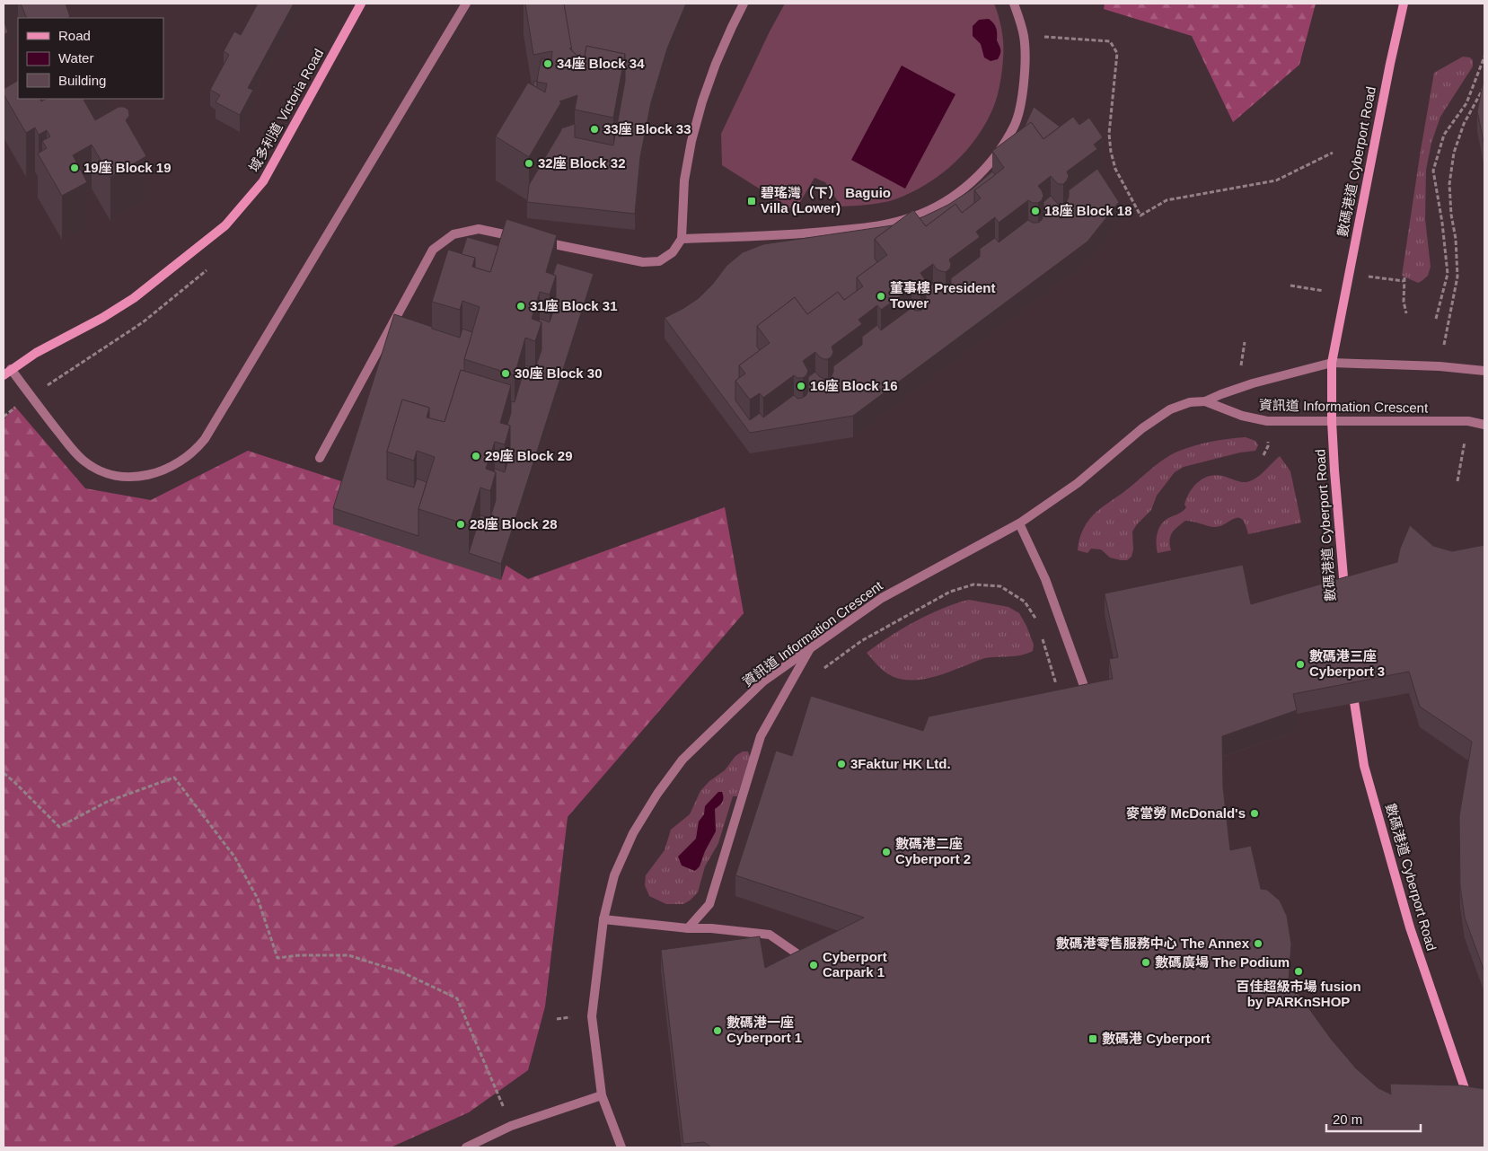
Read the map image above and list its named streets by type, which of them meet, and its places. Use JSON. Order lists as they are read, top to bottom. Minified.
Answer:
{"streets":{"street":["域多利道 Victoria Road","數碼港道 Cyberport Road","資訊道 Information Crescent"]},"crossings":[["數碼港道 Cyberport Road","資訊道 Information Crescent"]],"places":{"other":["34座 Block 34","33座 Block 33","32座 Block 32","19座 Block 19","18座 Block 18","董事樓 President Tower","31座 Block 31","30座 Block 30","16座 Block 16","29座 Block 29","28座 Block 28","數碼港三座 Cyberport 3","3Faktur HK Ltd.","麥當勞 McDonald's","數碼港二座 Cyberport 2","數碼港零售服務中心 The Annex","數碼廣場 The Podium","Cyberport Carpark 1","百佳超級市場 fusion by PARKnSHOP","數碼港一座 Cyberport 1"],"transit":["碧瑤灣（下） Baguio Villa (Lower)","數碼港 Cyberport"]},"legend":["Road","Water","Building"],"scale_bar":"20 m"}
